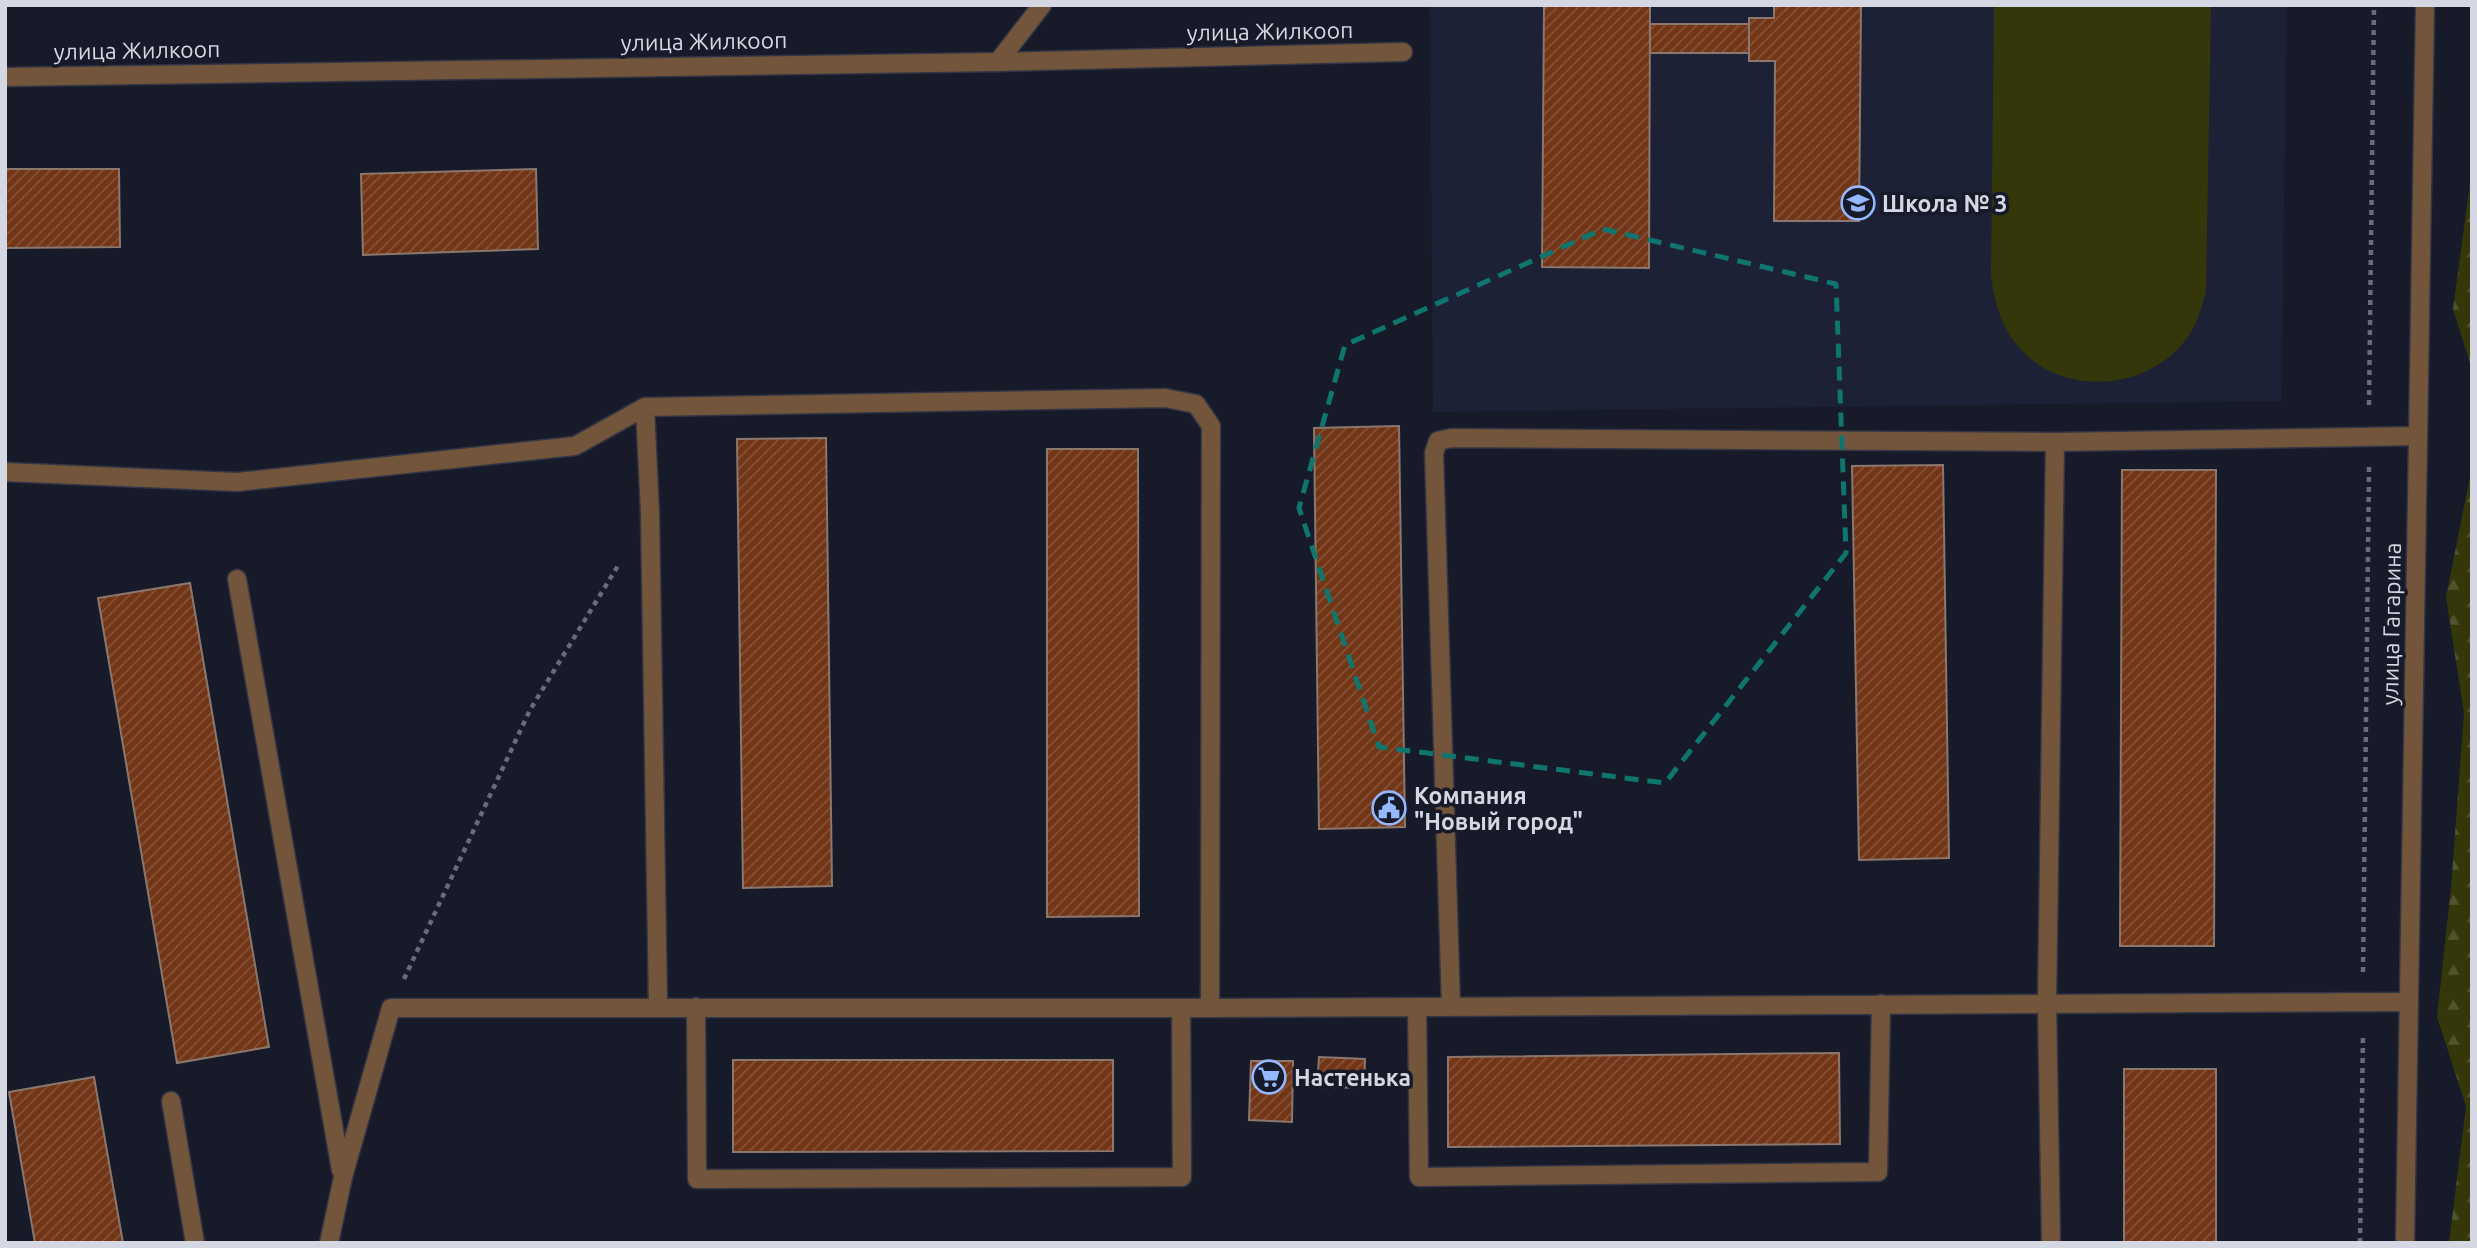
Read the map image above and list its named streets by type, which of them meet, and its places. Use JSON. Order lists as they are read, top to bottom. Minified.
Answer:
{"streets":{"street":["улица Жилкооп","улица Гагарина"]},"places":{"school or university":["Школа № 3"],"public building":["Компания \"Новый город\""],"supermarket":["Настенька"]}}
